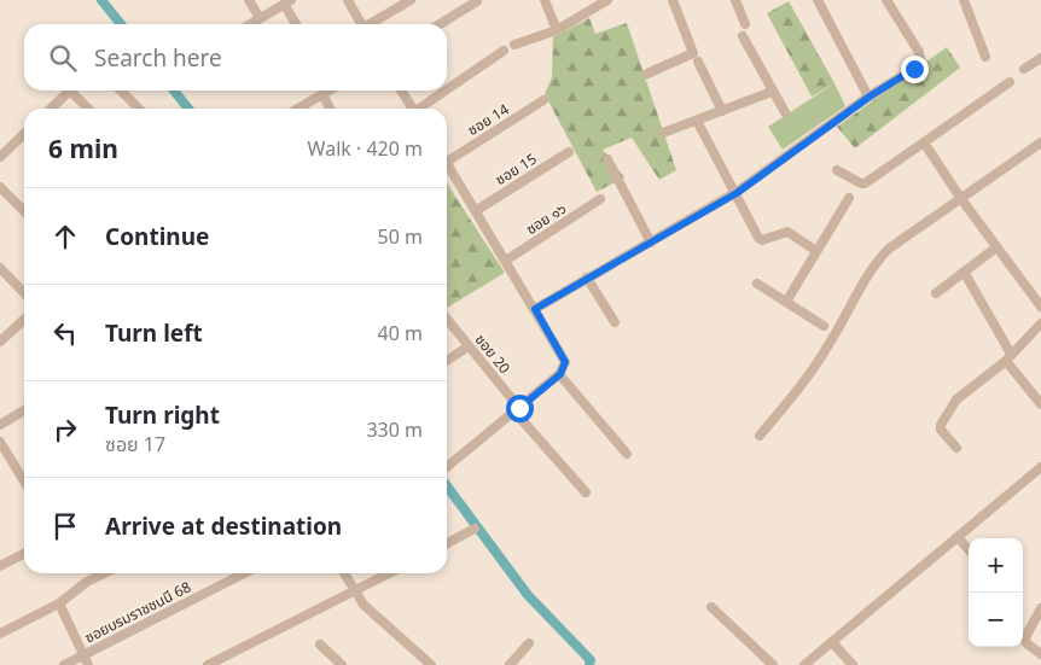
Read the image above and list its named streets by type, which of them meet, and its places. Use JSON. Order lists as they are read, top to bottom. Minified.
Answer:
{"streets":{"street":["ซอย 14","ซอย 15","ซอย ๑๖","ซอย 20","ซอยบรมราชชนนี 68"]},"page":{"search":"Search here","heading":["6 min","Walk · 420 m"],"list":[["Continue","50 m"],["Turn left","40 m"],["Turn right","ซอย 17","330 m"],"Arrive at destination"],"map_buttons":["+","−"]}}
